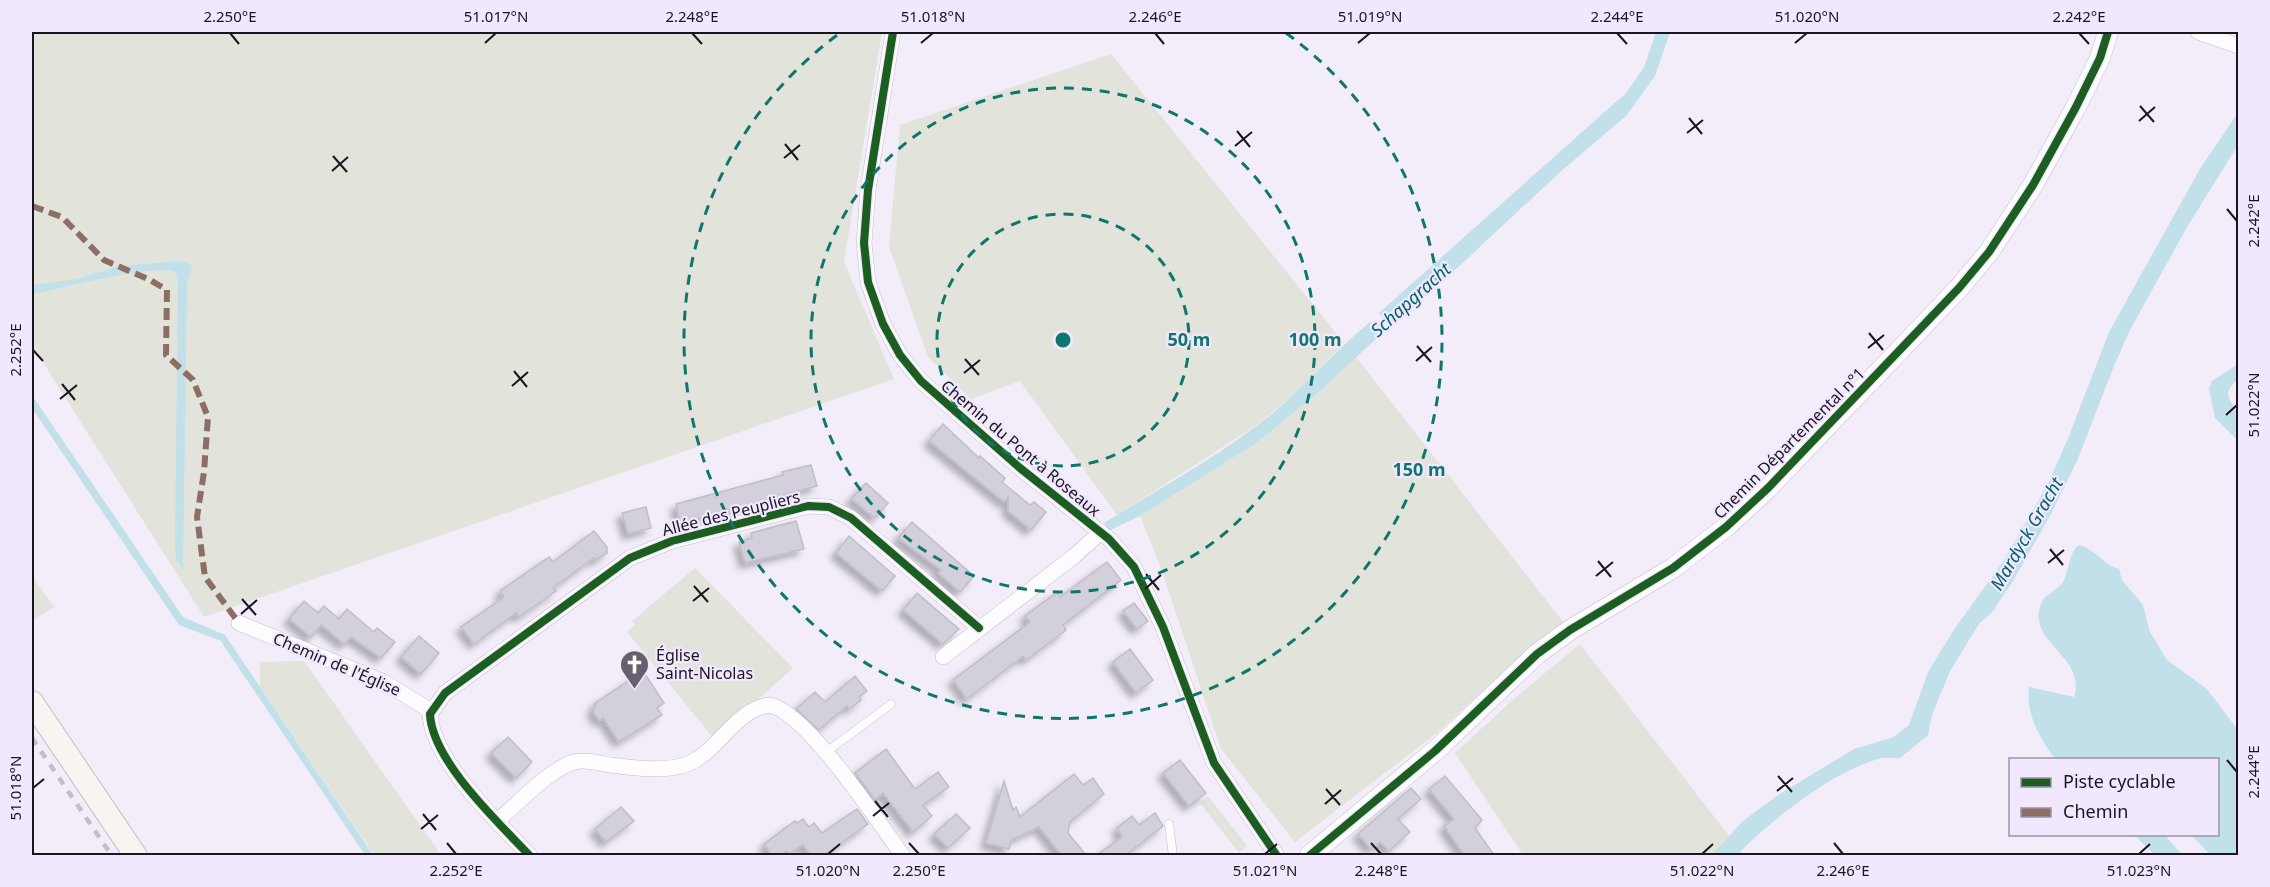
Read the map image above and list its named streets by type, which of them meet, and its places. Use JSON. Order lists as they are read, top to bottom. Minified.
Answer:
{"streets":{"street":["Chemin Départemental n°1","Chemin du Pont à Roseaux","Allée des Peupliers","Chemin de l'Église"]},"crossings":[["Allée des Peupliers","Chemin de l'Église"]],"water":["Schapgracht","Mardyck Gracht"],"places":{"church":["Église Saint-Nicolas"]},"legend":["Piste cyclable","Chemin"],"coordinates":["2.250°E","51.017°N","2.248°E","51.018°N","2.246°E","51.019°N","2.244°E","51.020°N","2.242°E","2.252°E","51.022°N","51.021°N","51.023°N"],"rings":["50 m","100 m","150 m"]}
